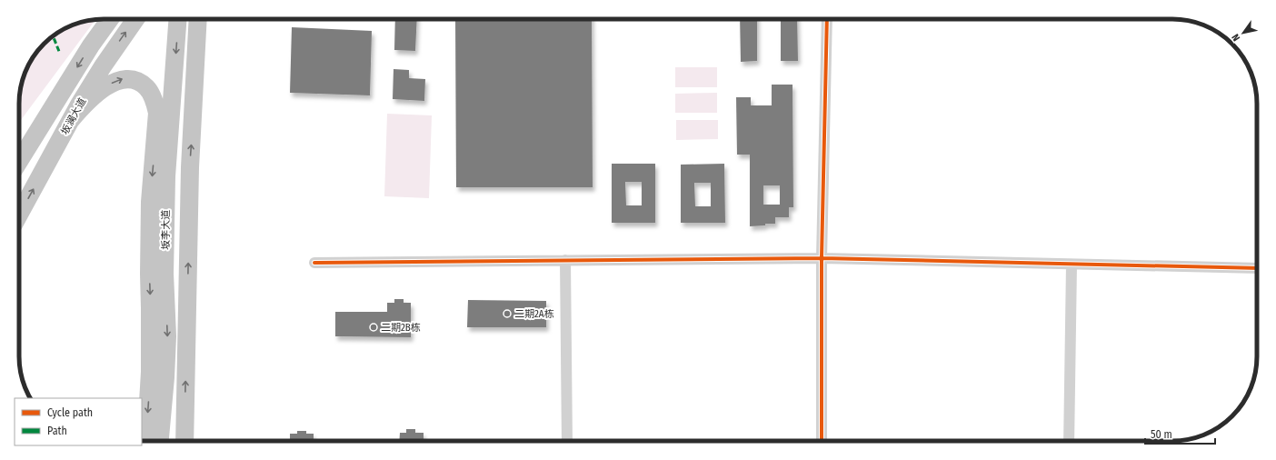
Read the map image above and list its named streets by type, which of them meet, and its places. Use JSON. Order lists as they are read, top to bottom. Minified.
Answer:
{"streets":{"main road":["坂澜大道","坂李大道"]},"places":["二期2A栋","二期2B栋"],"legend":["Cycle path","Path"],"scale_bar":"50 m","north":"bottom left"}
